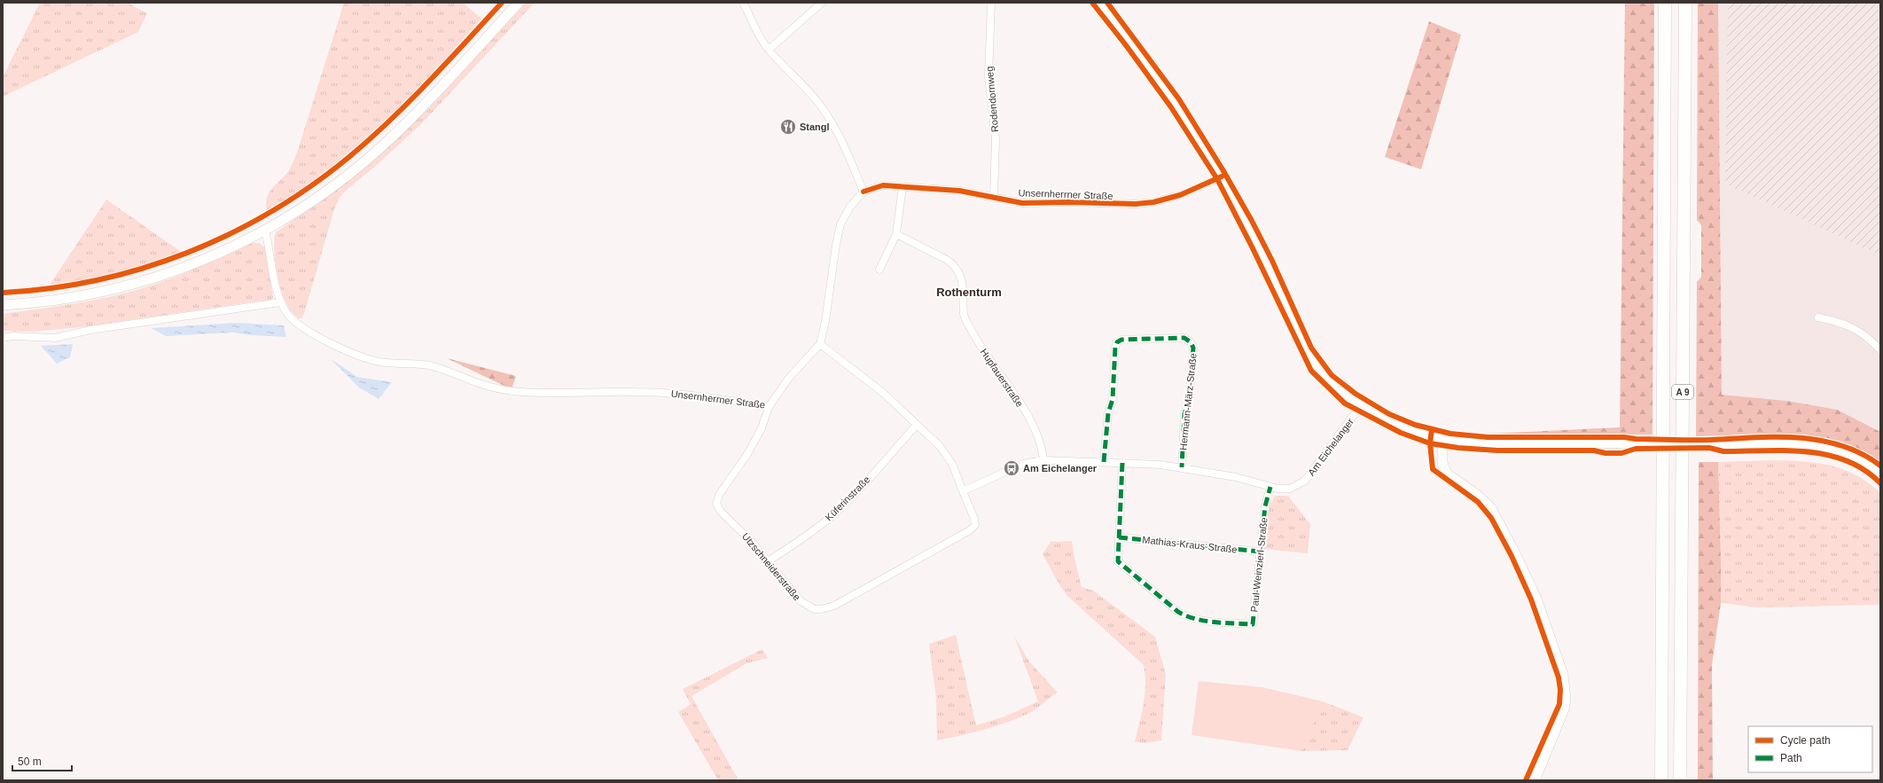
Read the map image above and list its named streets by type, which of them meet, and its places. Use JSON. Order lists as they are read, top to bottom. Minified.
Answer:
{"streets":{"highway":["A 9"],"street":["Rodendornweg","Unsernherrner Straße","Hupfauerstraße","Hermann-März-Straße","Am Eichelanger","Küferinstraße","Mathias-Kraus-Straße","Paul-Weinzierl-Straße","Utzschneiderstraße"]},"crossings":[["Rodendornweg","Unsernherrner Straße"],["Unsernherrner Straße","Utzschneiderstraße"],["Hupfauerstraße","Am Eichelanger"],["Hermann-März-Straße","Am Eichelanger"],["Am Eichelanger","Paul-Weinzierl-Straße"],["Am Eichelanger","Utzschneiderstraße"],["Küferinstraße","Utzschneiderstraße"],["Mathias-Kraus-Straße","Paul-Weinzierl-Straße"]],"districts":["Rothenturm"],"places":{"restaurant":["Stangl"],"bus stop":["Am Eichelanger"]},"legend":["Cycle path","Path"],"scale_bar":"50 m"}
